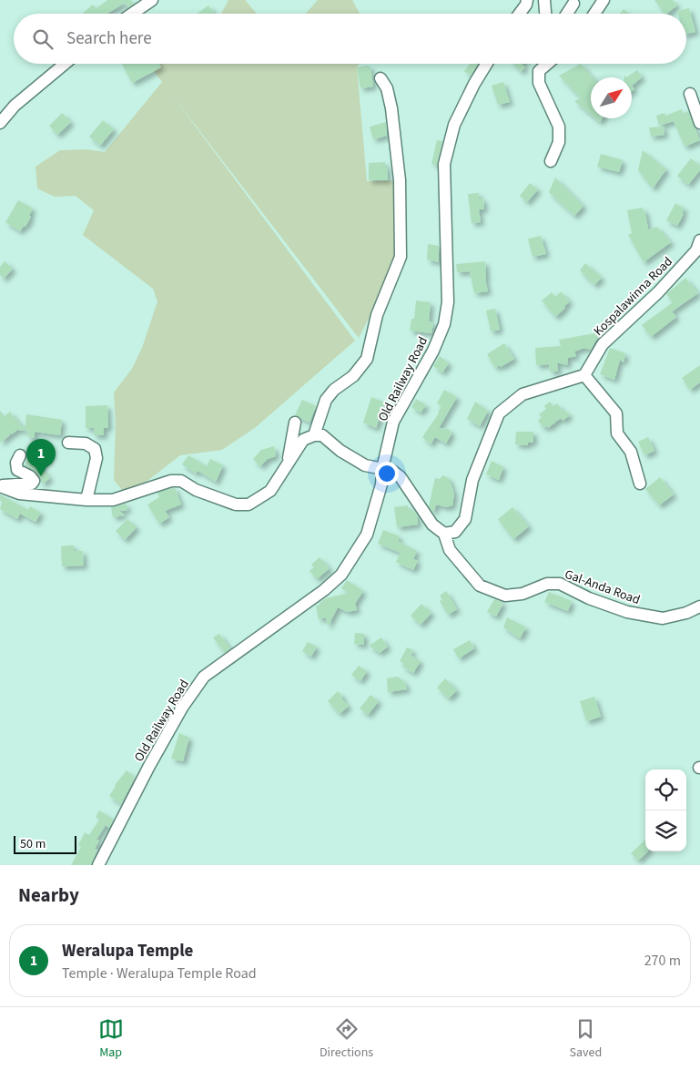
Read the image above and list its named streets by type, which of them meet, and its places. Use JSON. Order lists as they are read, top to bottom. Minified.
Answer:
{"streets":{"street":["Kospalawinna Road","Old Railway Road","Gal-Anda Road"]},"scale_bar":"50 m","north":"top right","page":{"search":"Search here","pins":"1","scale":"50 m","heading":"Nearby","list":[{"mark":"1","name":"Weralupa Temple","note":"Temple · Weralupa Temple Road","value":"270 m"}],"nav":["Map","Directions","Saved"]}}
